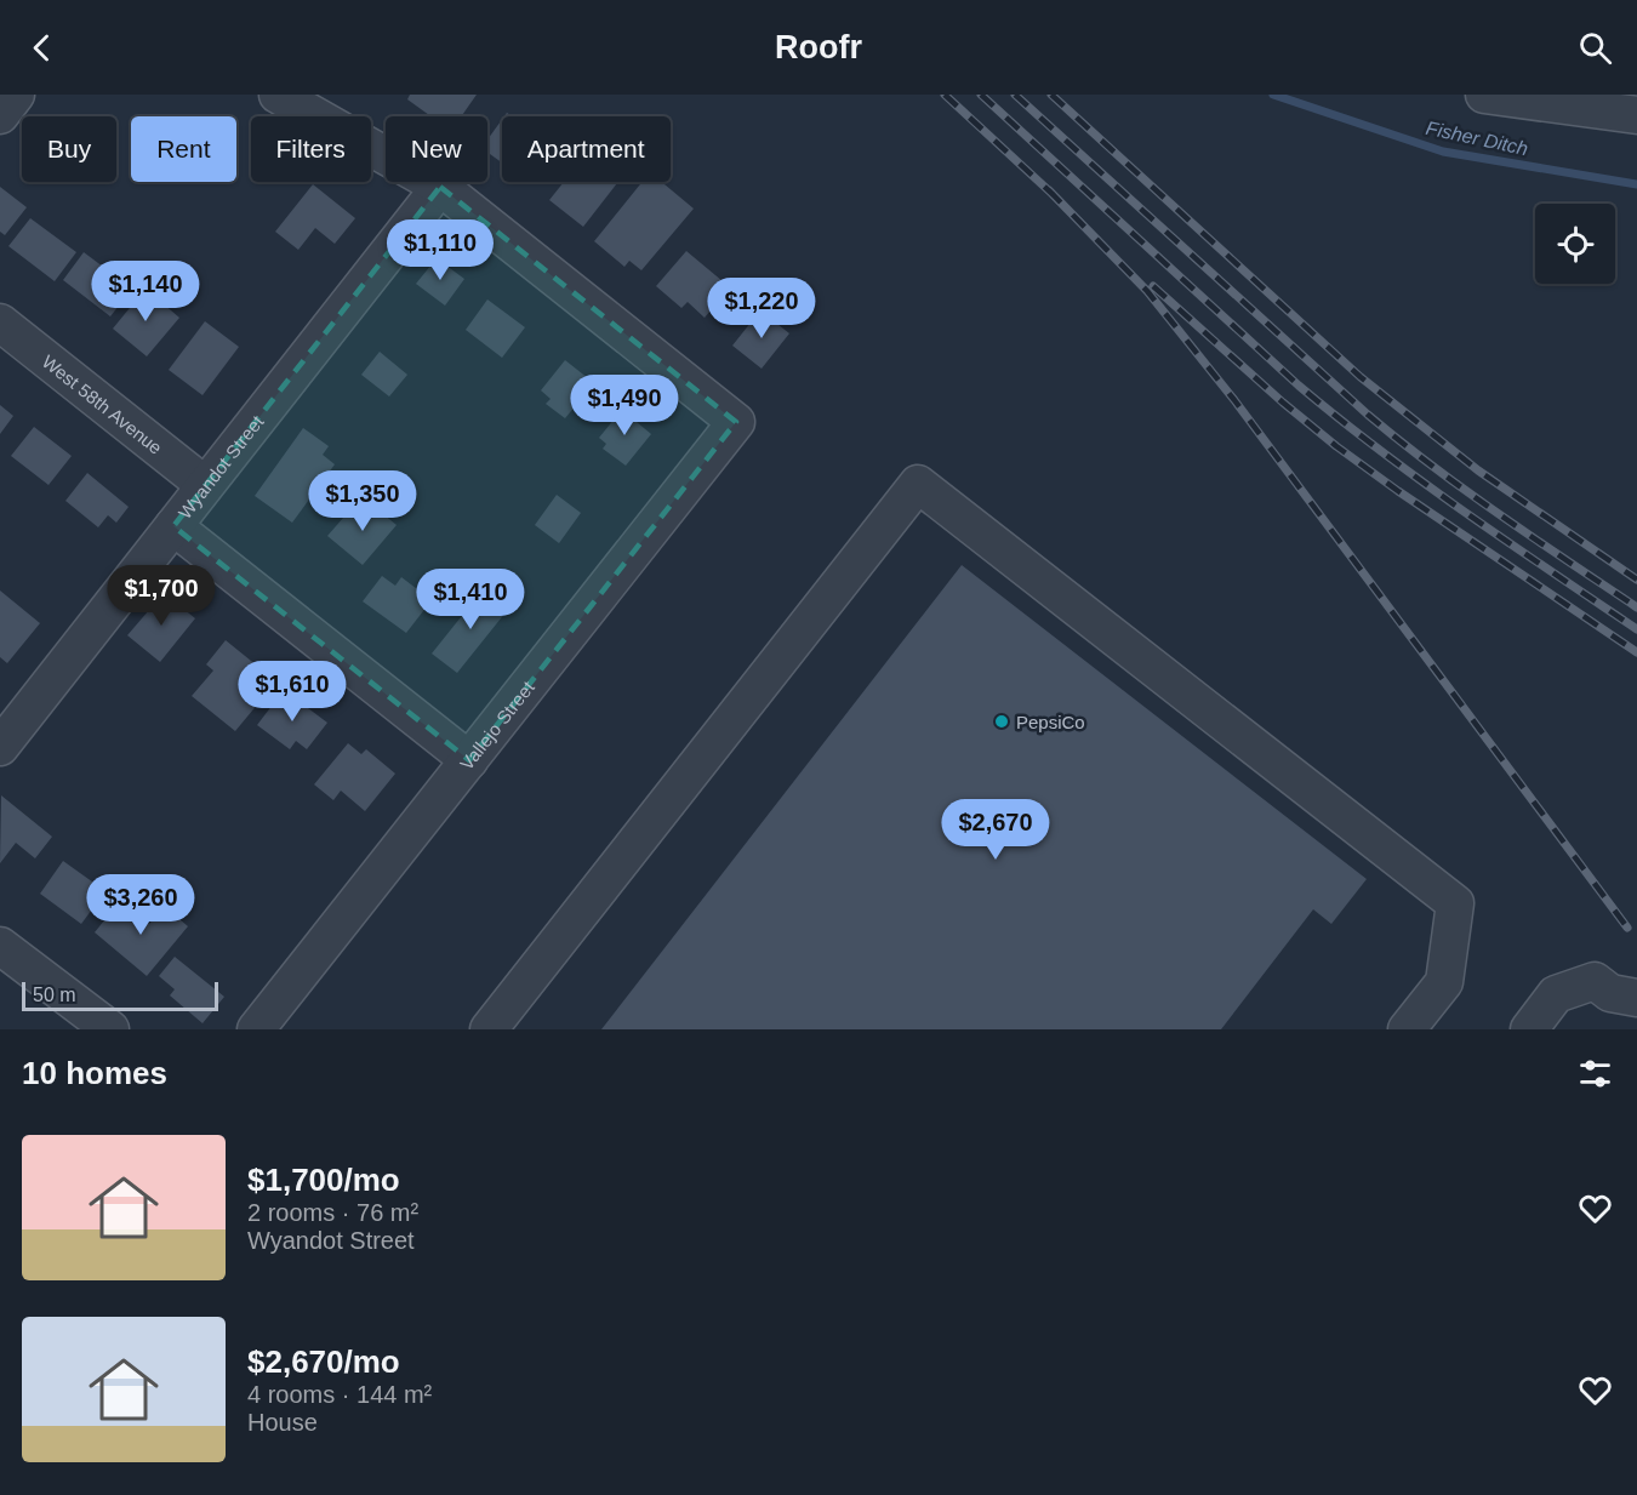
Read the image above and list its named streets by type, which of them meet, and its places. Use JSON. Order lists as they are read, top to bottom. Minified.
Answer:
{"streets":{"street":["West 58th Avenue","Wyandot Street","Vallejo Street"]},"crossings":[["West 58th Avenue","Wyandot Street"],["Wyandot Street","Vallejo Street"]],"water":["Fisher Ditch"],"places":["PepsiCo"],"scale_bar":"50 m","page":{"header":"Roofr","chip":["Buy","Rent","Filters","New","Apartment"],"price":["$1,110","$1,140","$1,220","$1,490","$1,350","$1,700","$1,410","$1,610","$2,670","$3,260"],"scale":"50 m","heading":"10 homes","list":[{"name":"$1,700/mo","note":"2 rooms · 76 m² · Wyandot Street"},{"name":"$2,670/mo","note":"4 rooms · 144 m² · House"}]}}
